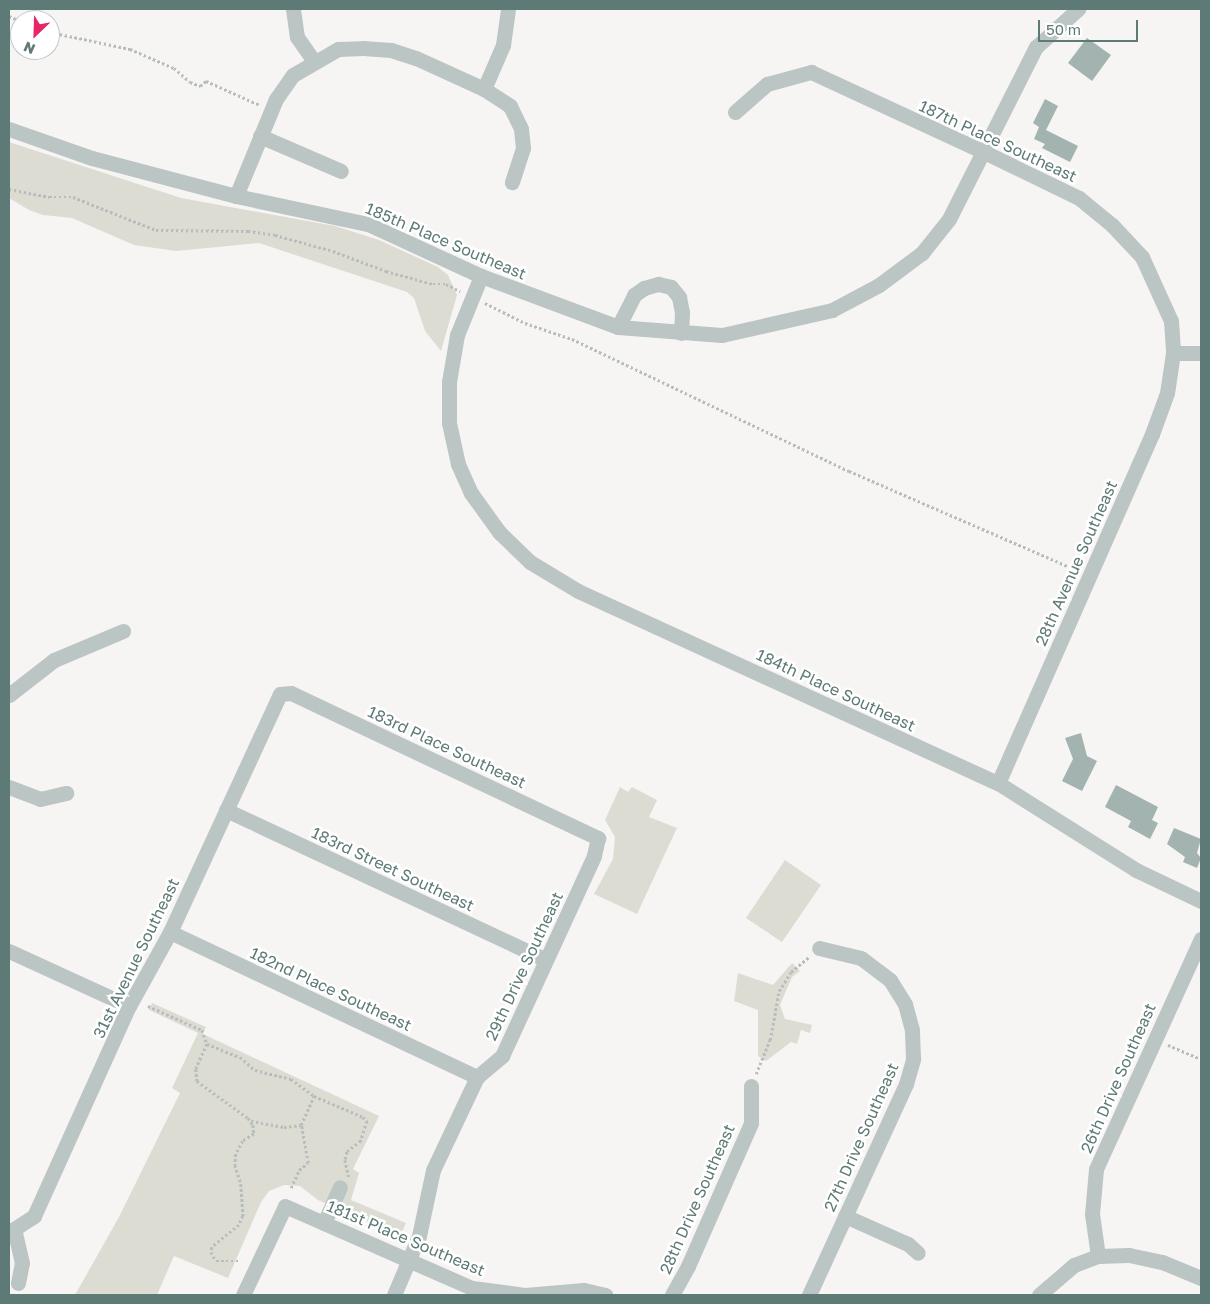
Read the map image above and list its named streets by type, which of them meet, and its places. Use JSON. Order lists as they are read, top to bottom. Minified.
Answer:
{"streets":{"street":["187th Place Southeast","185th Place Southeast","28th Avenue Southeast","184th Place Southeast","183rd Place Southeast","183rd Street Southeast","31st Avenue Southeast","29th Drive Southeast","182nd Place Southeast","26th Drive Southeast","27th Drive Southeast","28th Drive Southeast","181st Place Southeast"]},"crossings":[["187th Place Southeast","185th Place Southeast"],["187th Place Southeast","28th Avenue Southeast"],["28th Avenue Southeast","184th Place Southeast"],["183rd Place Southeast","31st Avenue Southeast"],["183rd Place Southeast","29th Drive Southeast"],["183rd Street Southeast","31st Avenue Southeast"],["183rd Street Southeast","29th Drive Southeast"],["31st Avenue Southeast","182nd Place Southeast"],["29th Drive Southeast","182nd Place Southeast"],["29th Drive Southeast","181st Place Southeast"]],"scale_bar":"50 m","north":"bottom left"}
